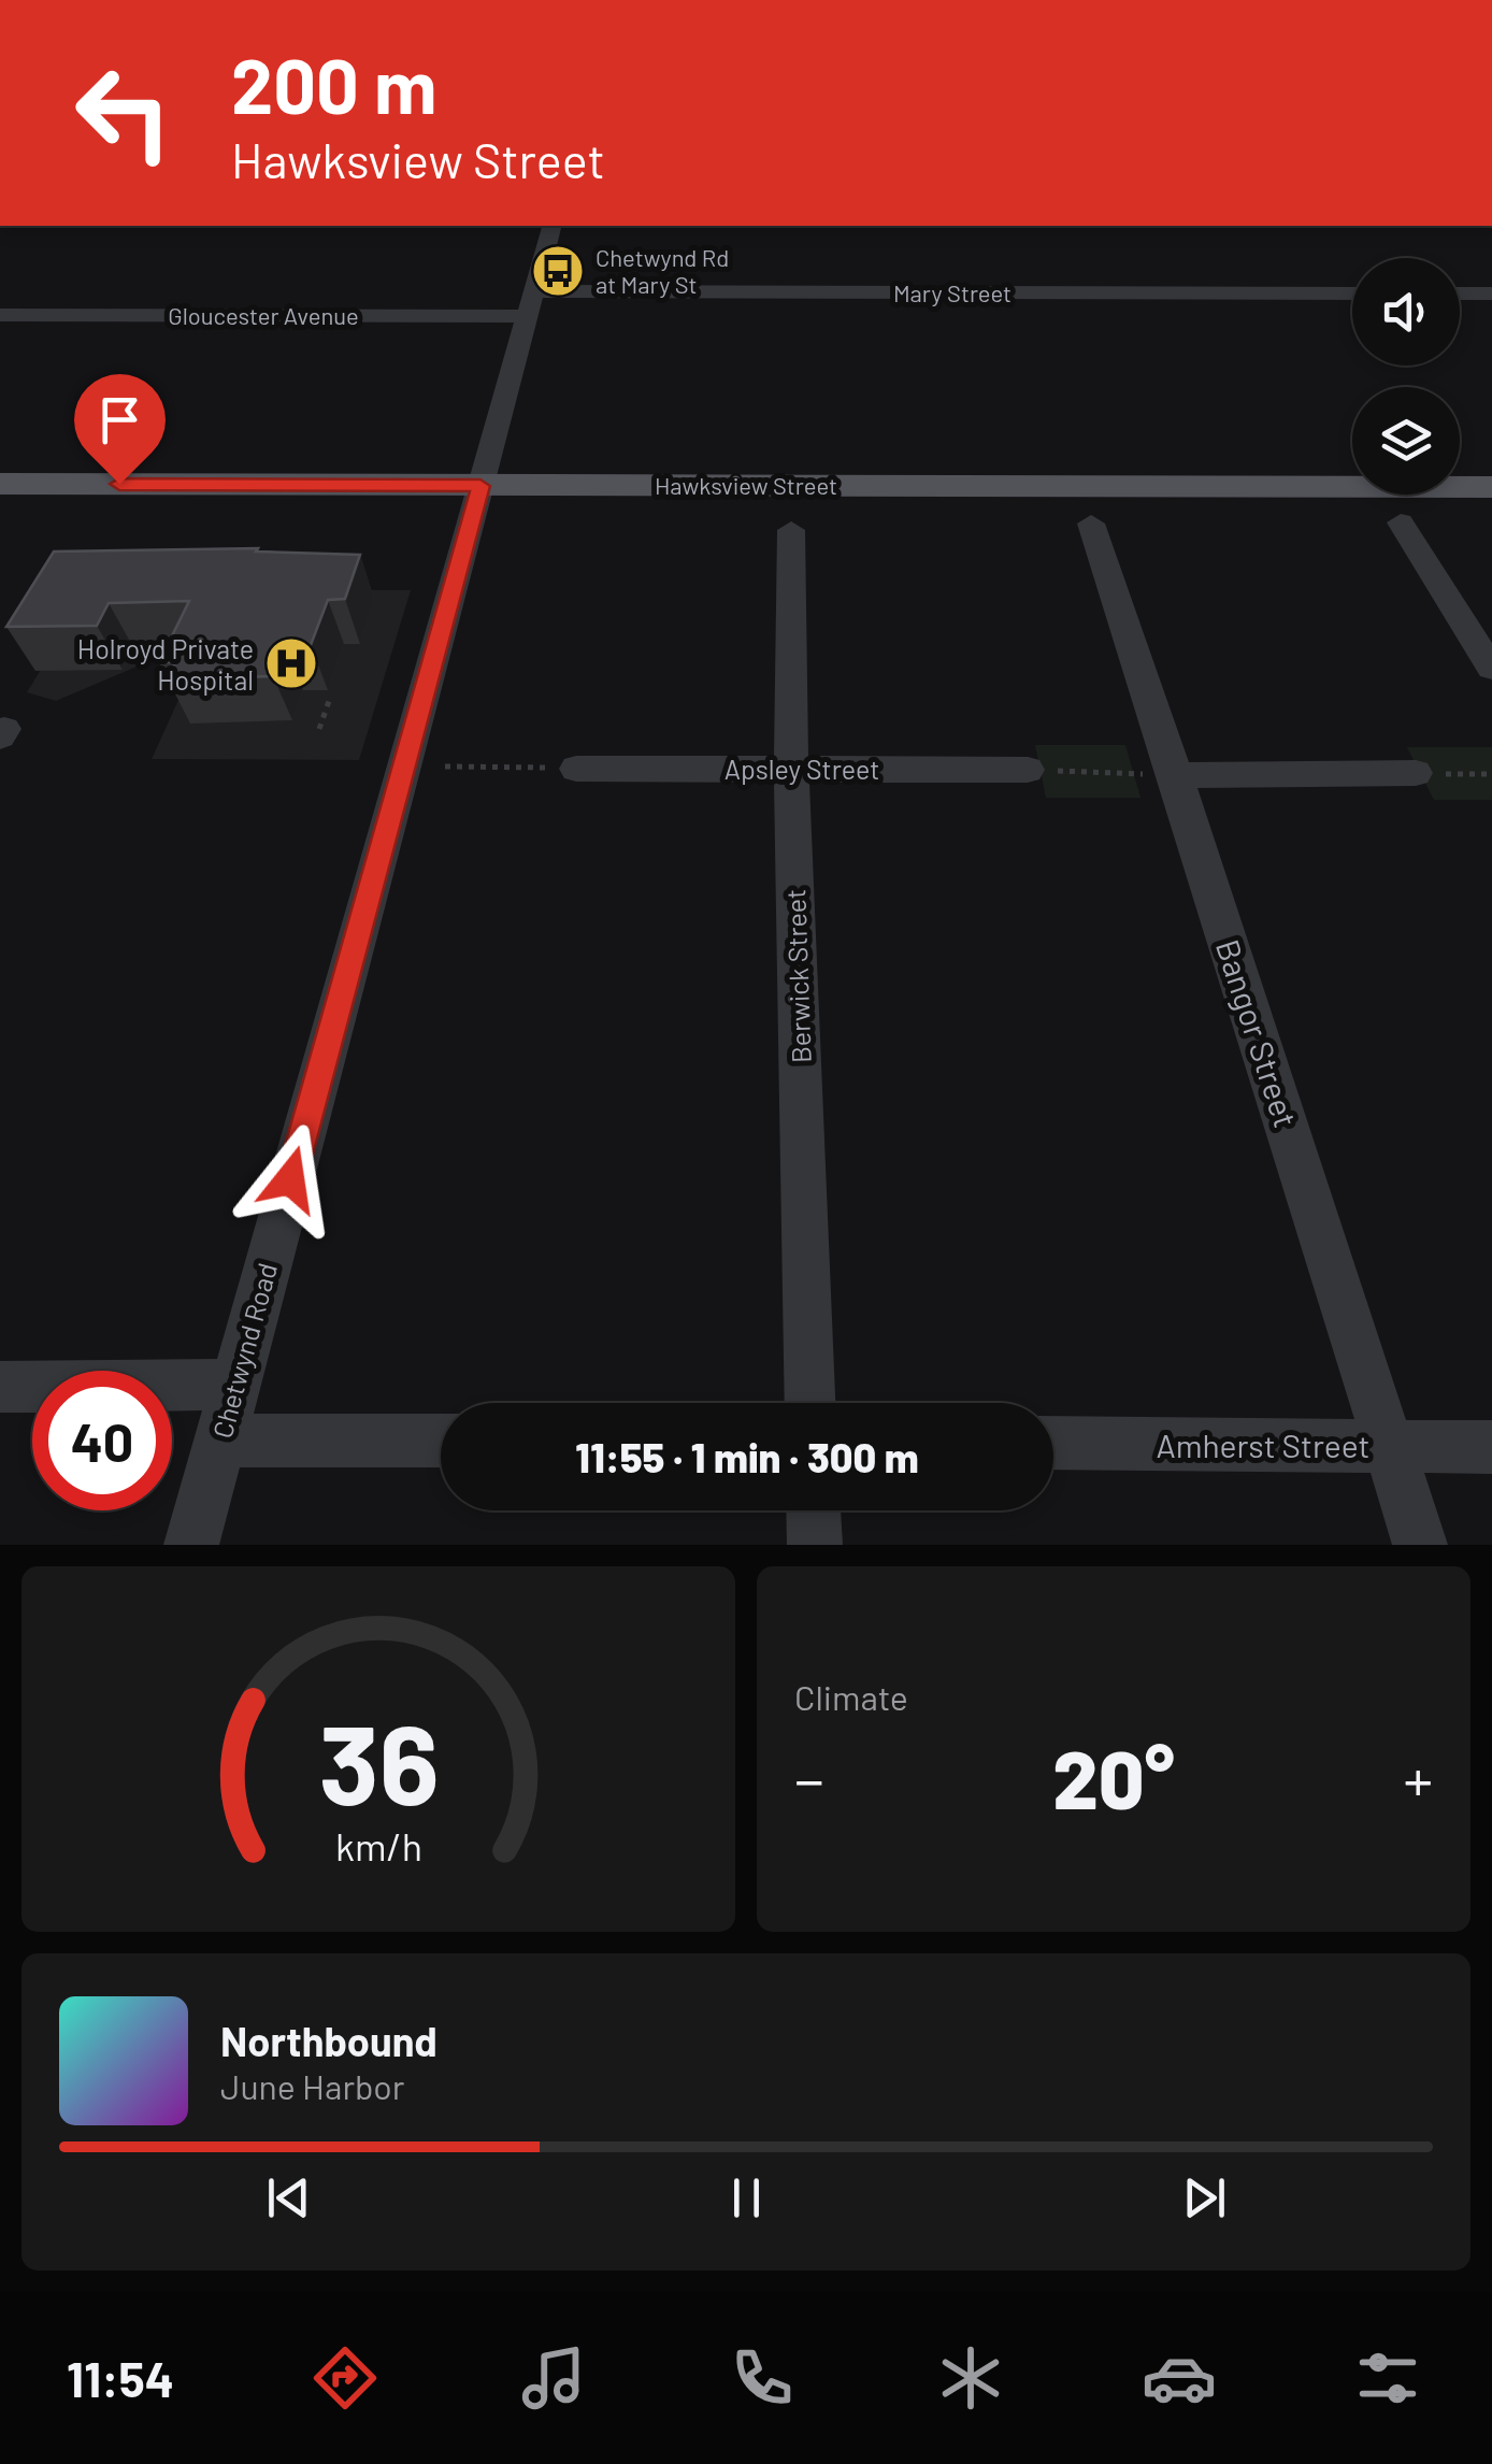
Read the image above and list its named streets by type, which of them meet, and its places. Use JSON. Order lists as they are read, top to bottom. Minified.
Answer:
{"streets":{"main road":["Hawksview Street"],"street":["Mary Street","Gloucester Avenue","Apsley Street","Berwick Street","Bangor Street","Chetwynd Road","Amherst Street"]},"crossings":[["Mary Street","Chetwynd Road"],["Gloucester Avenue","Chetwynd Road"],["Hawksview Street","Chetwynd Road"],["Apsley Street","Berwick Street"],["Bangor Street","Amherst Street"]],"places":{"bus stop":["Chetwynd Rd at Mary St"],"hospital":["Holroyd Private Hospital"]},"page":{"turn":["200 m","Hawksview Street"],"limit":"40","trip":"11:55 · 1 min · 300 m","tile":"Climate","heat":["−","20°","+"],"song":["Northbound","June Harbor"],"tabs":"11:54","gauge":["36","km/h"]}}
